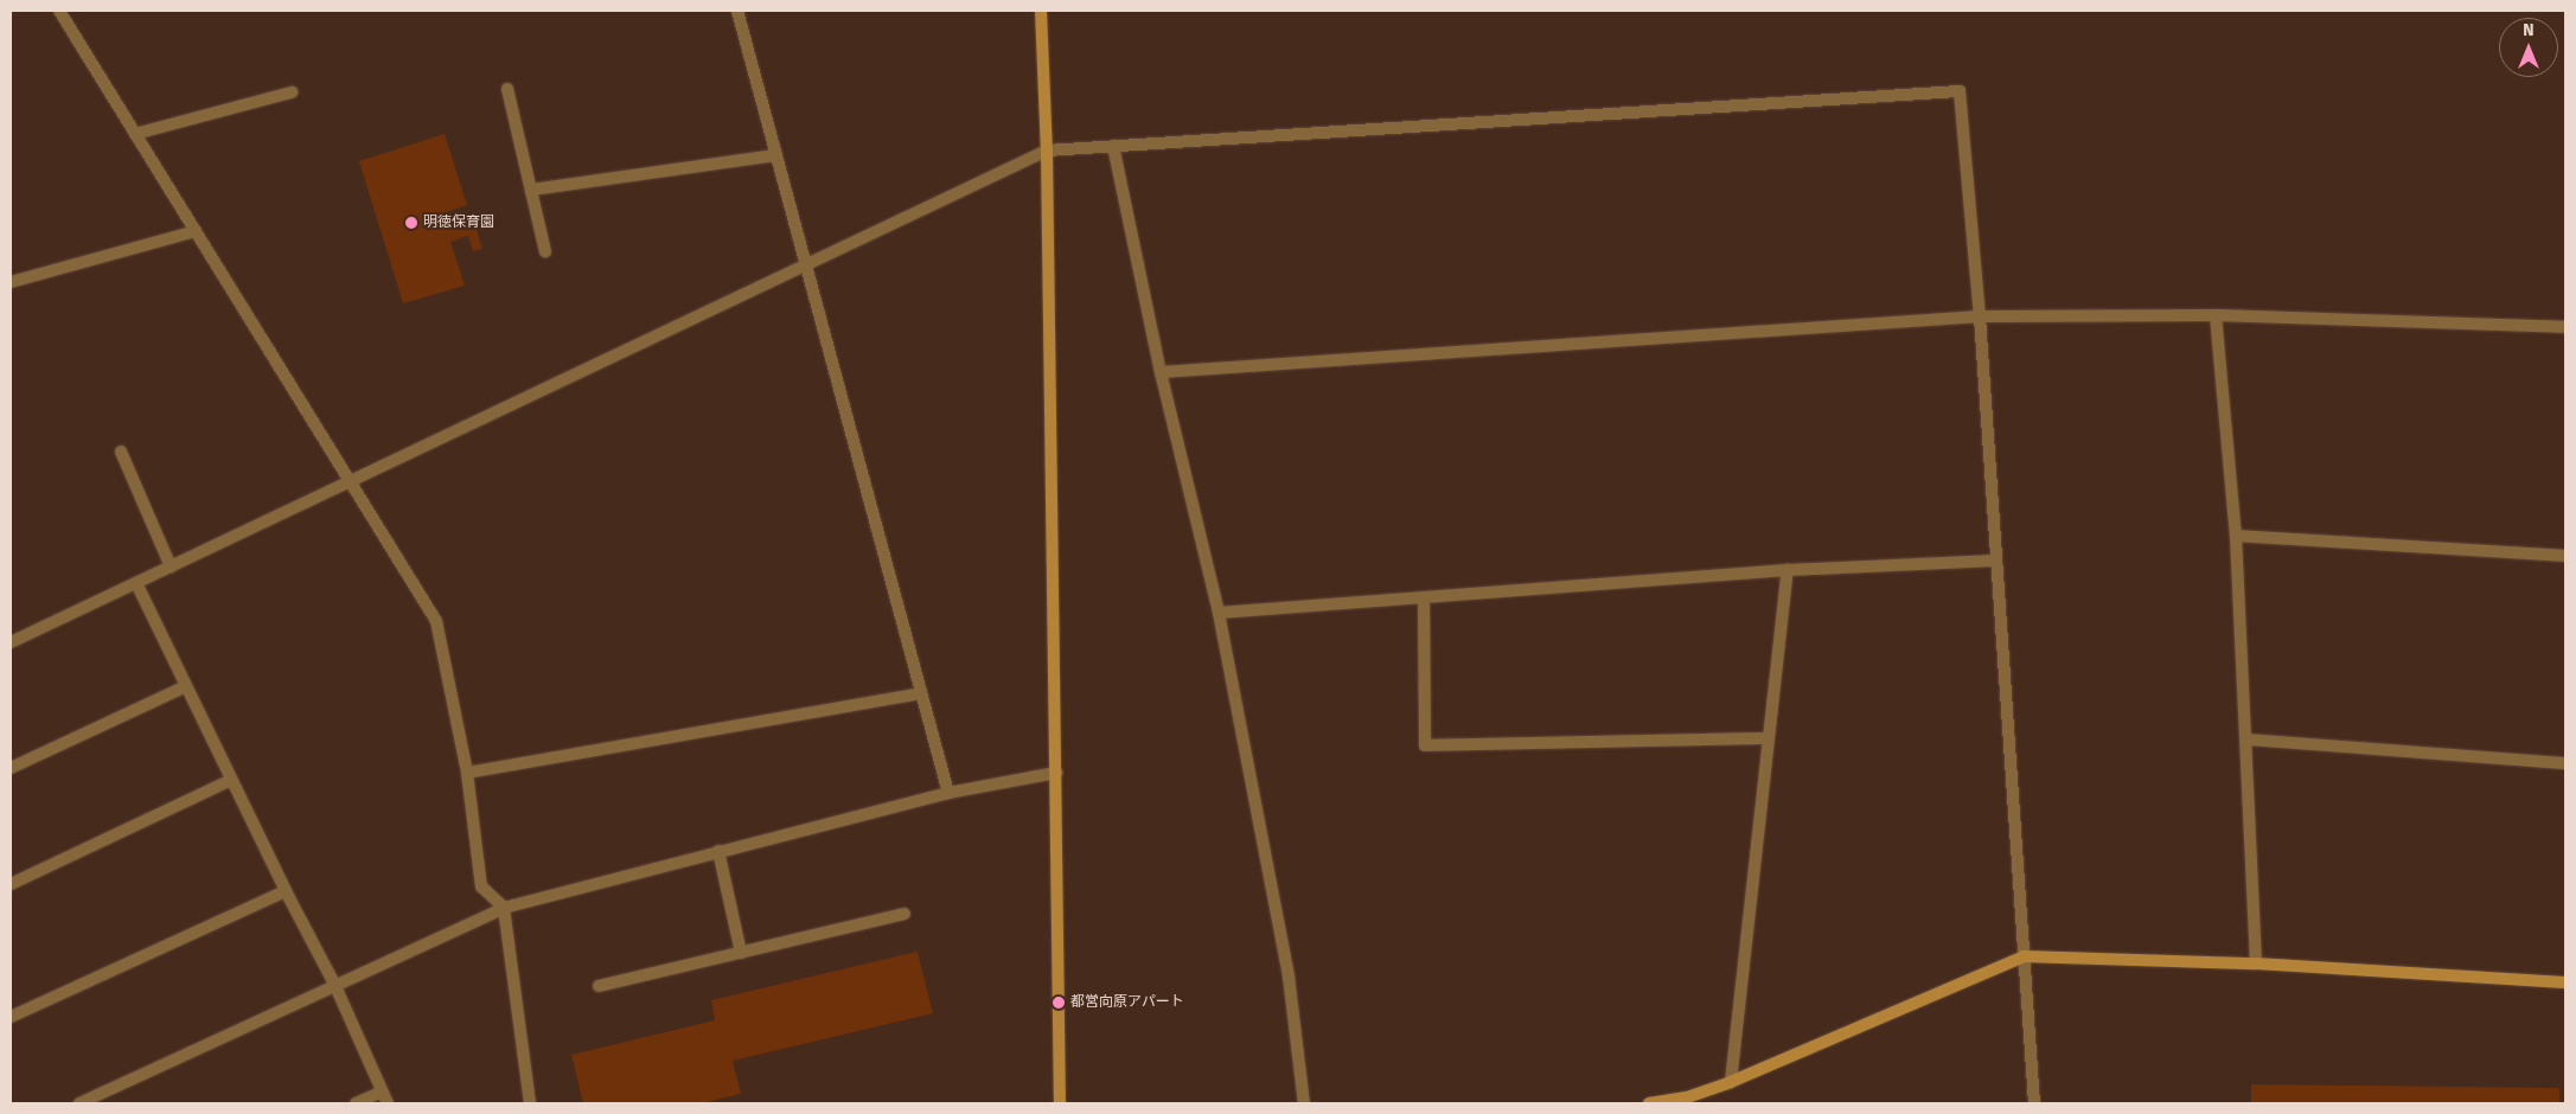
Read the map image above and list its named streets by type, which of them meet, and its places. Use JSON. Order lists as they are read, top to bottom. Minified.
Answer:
{"places":["明徳保育園","都営向原アパート"],"north":"top"}
